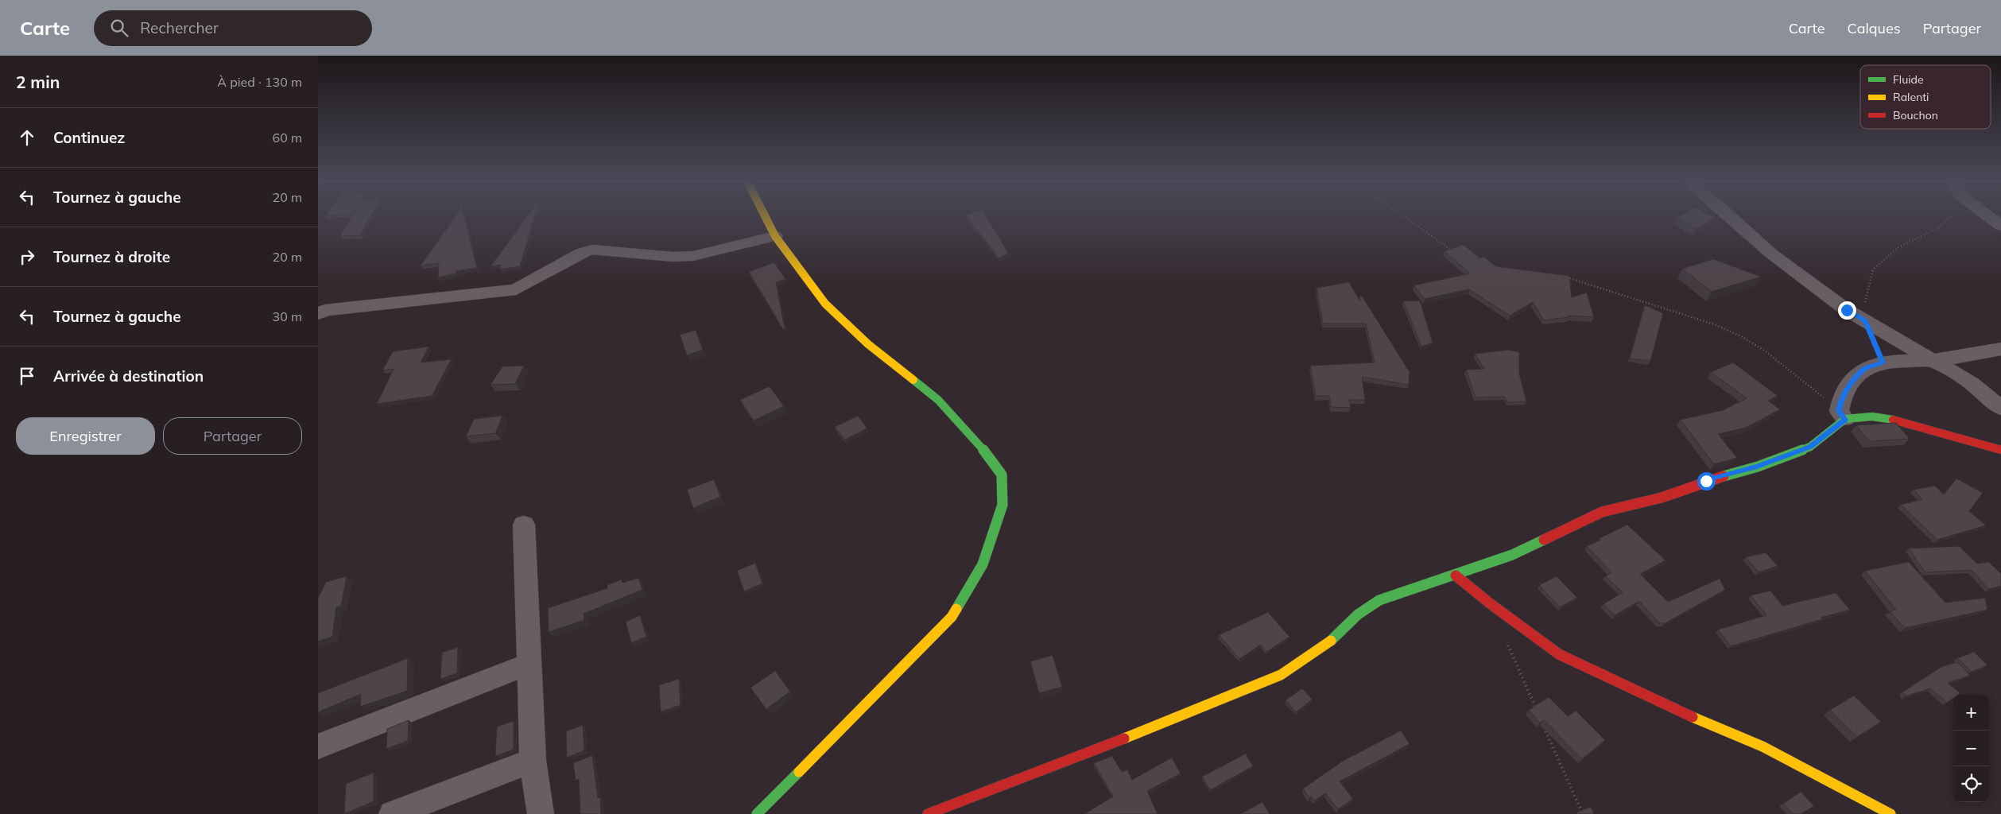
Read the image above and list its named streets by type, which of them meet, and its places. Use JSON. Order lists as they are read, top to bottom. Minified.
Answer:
{"legend":["Fluide","Ralenti","Bouchon"],"page":{"header":"Carte","search":"Rechercher","nav":["Carte","Calques","Partager"],"heading":["2 min","À pied · 130 m"],"list":[["Continuez","60 m"],["Tournez à gauche","20 m"],["Tournez à droite","20 m"],["Tournez à gauche","30 m"],"Arrivée à destination"],"buttons":["Enregistrer","Partager"],"map_buttons":["+","−"]}}
